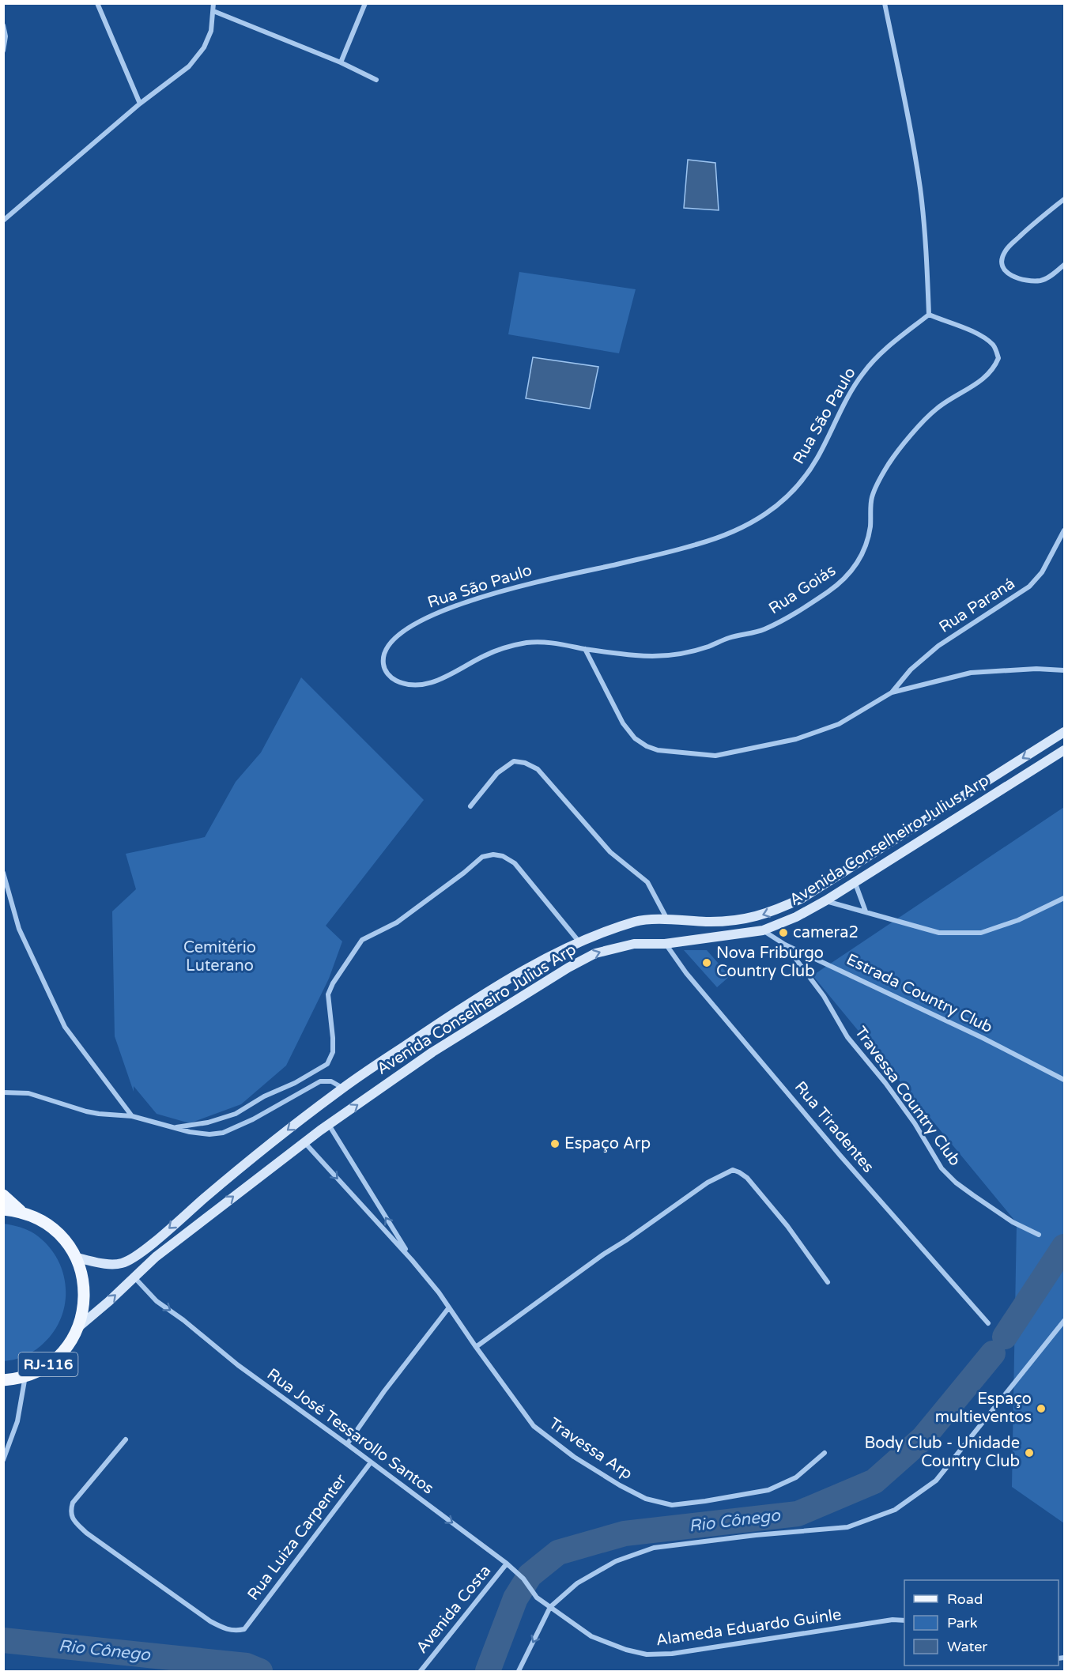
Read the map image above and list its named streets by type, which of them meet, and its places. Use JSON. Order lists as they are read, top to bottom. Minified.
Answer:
{"streets":{"main road":["Avenida Conselheiro Julius Arp","RJ-116"],"street":["Rua São Paulo","Rua Goiás","Rua Paraná","Estrada Country Club","Travessa Country Club","Rua Tiradentes","Rua José Tessarollo Santos","Travessa Arp","Rua Luiza Carpenter","Avenida Costa","Alameda Eduardo Guinle"]},"crossings":[["Rua São Paulo","Rua Goiás"],["Avenida Conselheiro Julius Arp","Estrada Country Club"],["Avenida Conselheiro Julius Arp","Rua Tiradentes"],["Avenida Conselheiro Julius Arp","RJ-116"],["Avenida Conselheiro Julius Arp","Rua José Tessarollo Santos"],["Avenida Conselheiro Julius Arp","Travessa Arp"],["Estrada Country Club","Travessa Country Club"],["Rua José Tessarollo Santos","Rua Luiza Carpenter"],["Rua José Tessarollo Santos","Avenida Costa"],["Rua José Tessarollo Santos","Alameda Eduardo Guinle"]],"one_way":["Rua José Tessarollo Santos"],"water":["Rio Cônego"],"parks":["Cemitério Luterano"],"places":["camera2","Nova Friburgo Country Club","Espaço Arp","Espaço multieventos","Body Club - Unidade Country Club"],"legend":["Road","Park","Water"]}
